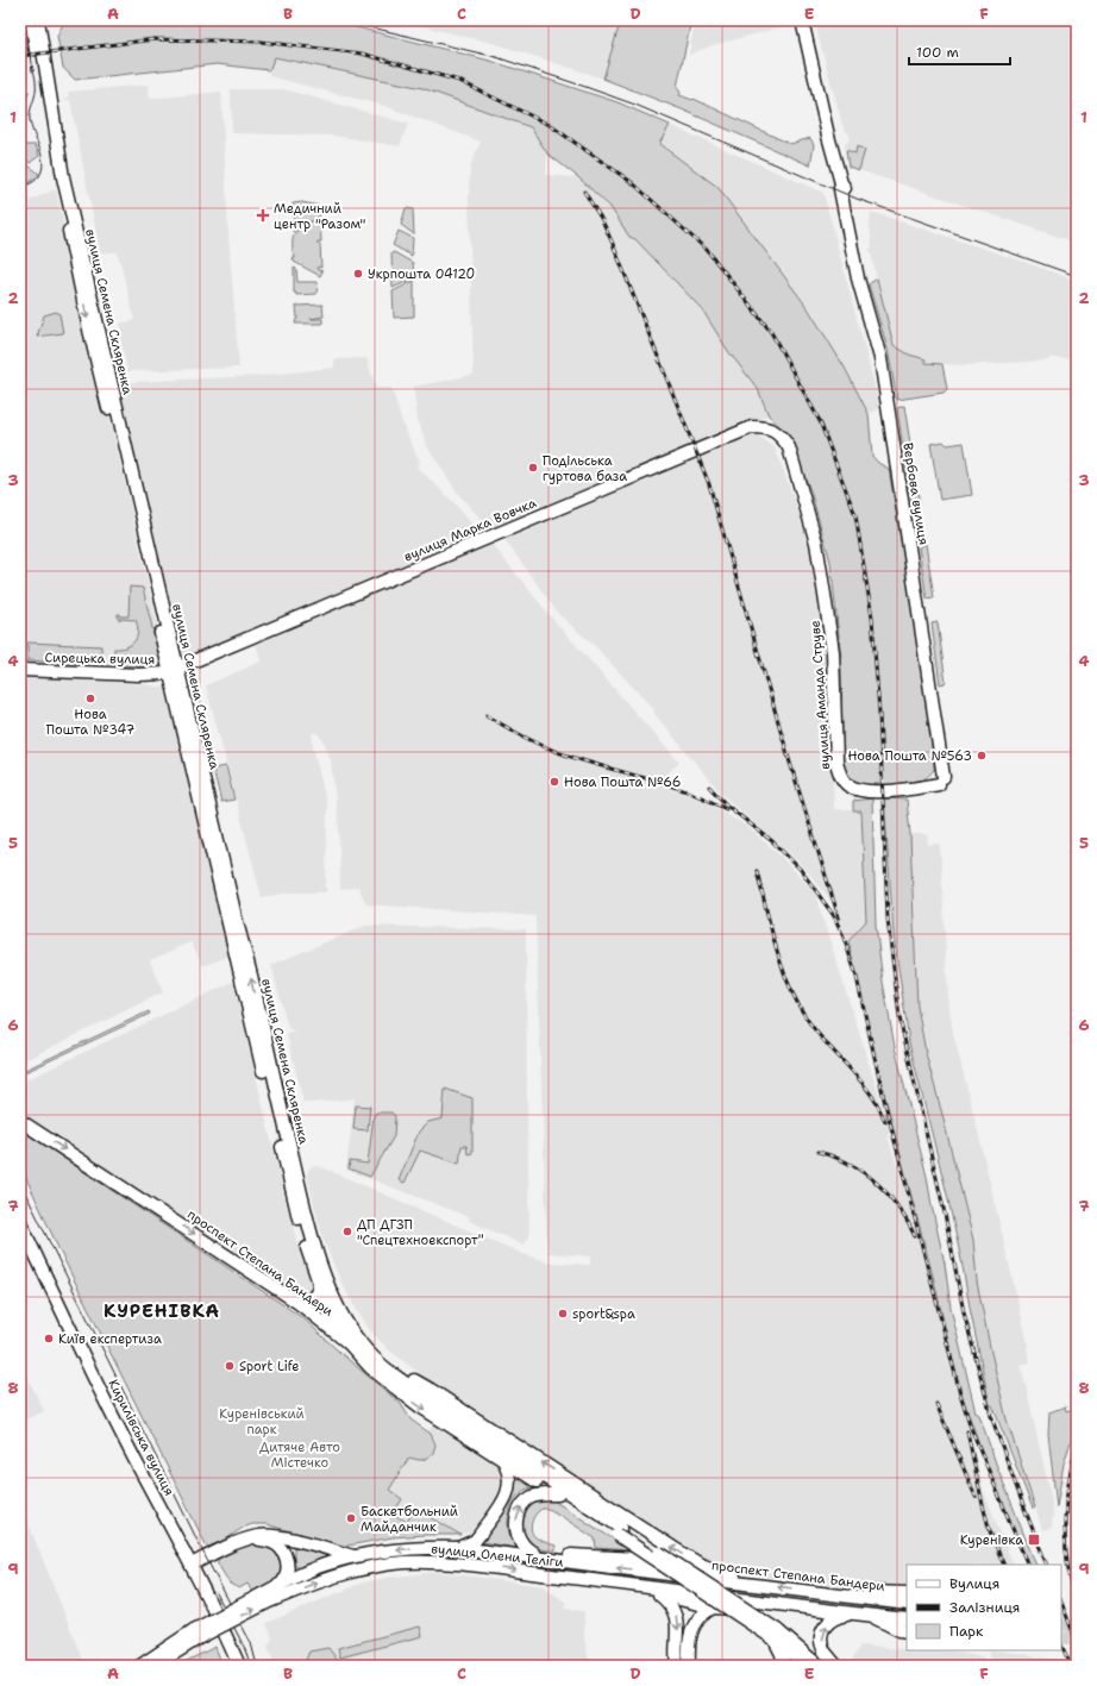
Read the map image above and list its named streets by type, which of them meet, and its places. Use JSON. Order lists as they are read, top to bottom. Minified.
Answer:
{"streets":{"main road":["вулиця Семена Скляренка","Вербова вулиця","вулиця Марка Вовчка","Сирецька вулиця","вулиця Аманда Струве","проспект Степана Бандери","Кирилівська вулиця","вулиця Олени Теліги"]},"crossings":[["вулиця Семена Скляренка","вулиця Марка Вовчка"],["вулиця Семена Скляренка","Сирецька вулиця"],["вулиця Семена Скляренка","проспект Степана Бандери"],["Вербова вулиця","вулиця Аманда Струве"],["вулиця Марка Вовчка","Сирецька вулиця"],["вулиця Марка Вовчка","вулиця Аманда Струве"],["проспект Степана Бандери","вулиця Олени Теліги"]],"districts":["КУРЕНІВКА"],"parks":["Куренівський парк","Дитяче Авто Містечко"],"places":{"health":["Медичний центр \"Разом\""],"other":["Укрпошта 04120","Подільська гуртова база","Нова Пошта №347","Нова Пошта №563","Нова Пошта №66","ДП ДГЗП \"Спецтехноекспорт\"","sport&spa","Київ експертиза","Sport Life","Баскетбольний Майданчик"],"transit":["Куренівка"]},"legend":["Вулиця","Залізниця","Парк"],"scale_bar":"100 m","grid":{"columns":["A","B","C","D","E","F"],"rows":["1","2","3","4","5","6","7","8","9"]}}
